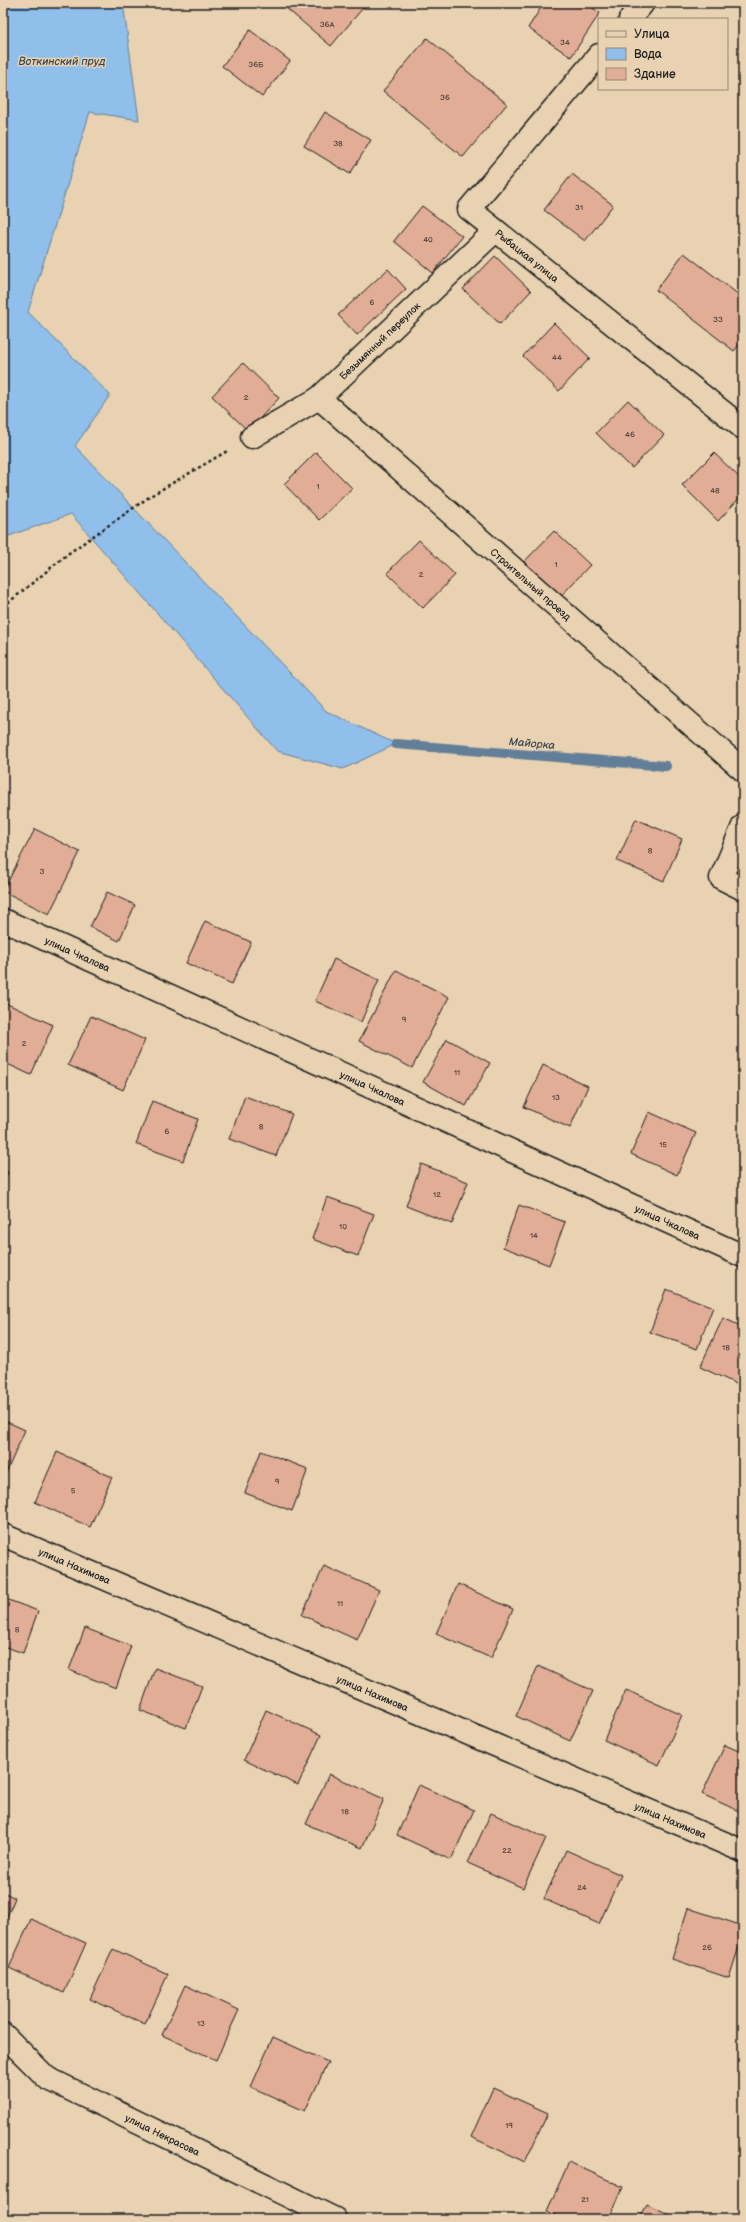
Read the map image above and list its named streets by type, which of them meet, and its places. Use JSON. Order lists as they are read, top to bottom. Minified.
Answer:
{"streets":{"street":["Рыбацкая улица","Безымянный переулок","Строительный проезд","улица Чкалова","улица Нахимова","улица Некрасова"]},"crossings":[["Рыбацкая улица","Безымянный переулок"],["Безымянный переулок","Строительный проезд"]],"water":["Воткинский пруд","Майорка"],"house_numbers":["36А","34","36Б","36","38","31","40","6","33","44","2","46","1","48","1","2","8","3","9","2","11","13","8","6","15","12","10","14","18","9","5","11","8","18","22","24","26","13","19","21"],"legend":["Улица","Вода","Здание"]}
